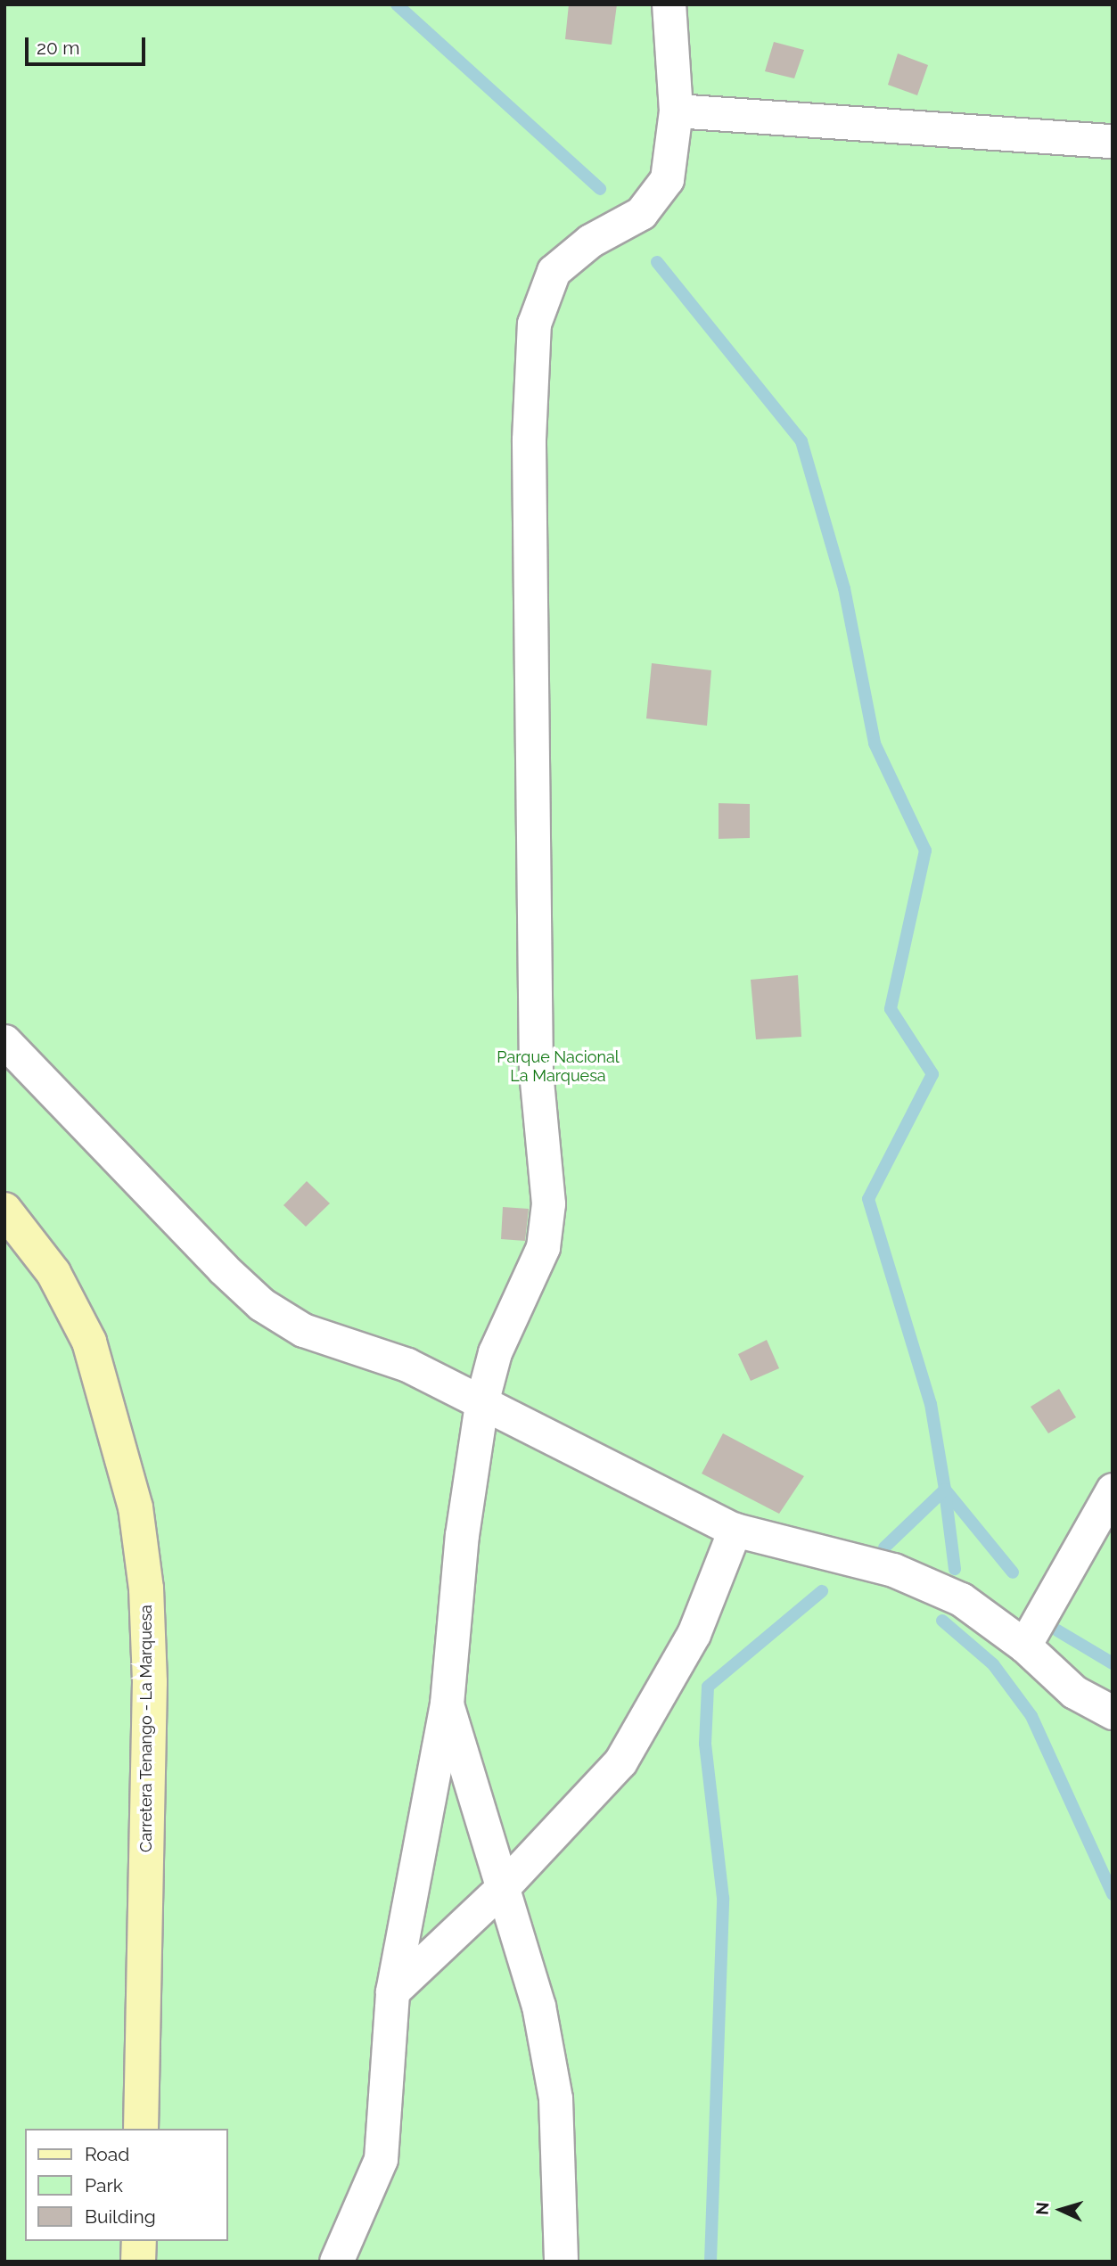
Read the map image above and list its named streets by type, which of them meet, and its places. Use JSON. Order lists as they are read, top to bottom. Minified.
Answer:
{"streets":{"main road":["Carretera Tenango - La Marquesa"]},"parks":["Parque Nacional La Marquesa"],"legend":["Road","Park","Building"],"scale_bar":"20 m","north":"left"}
